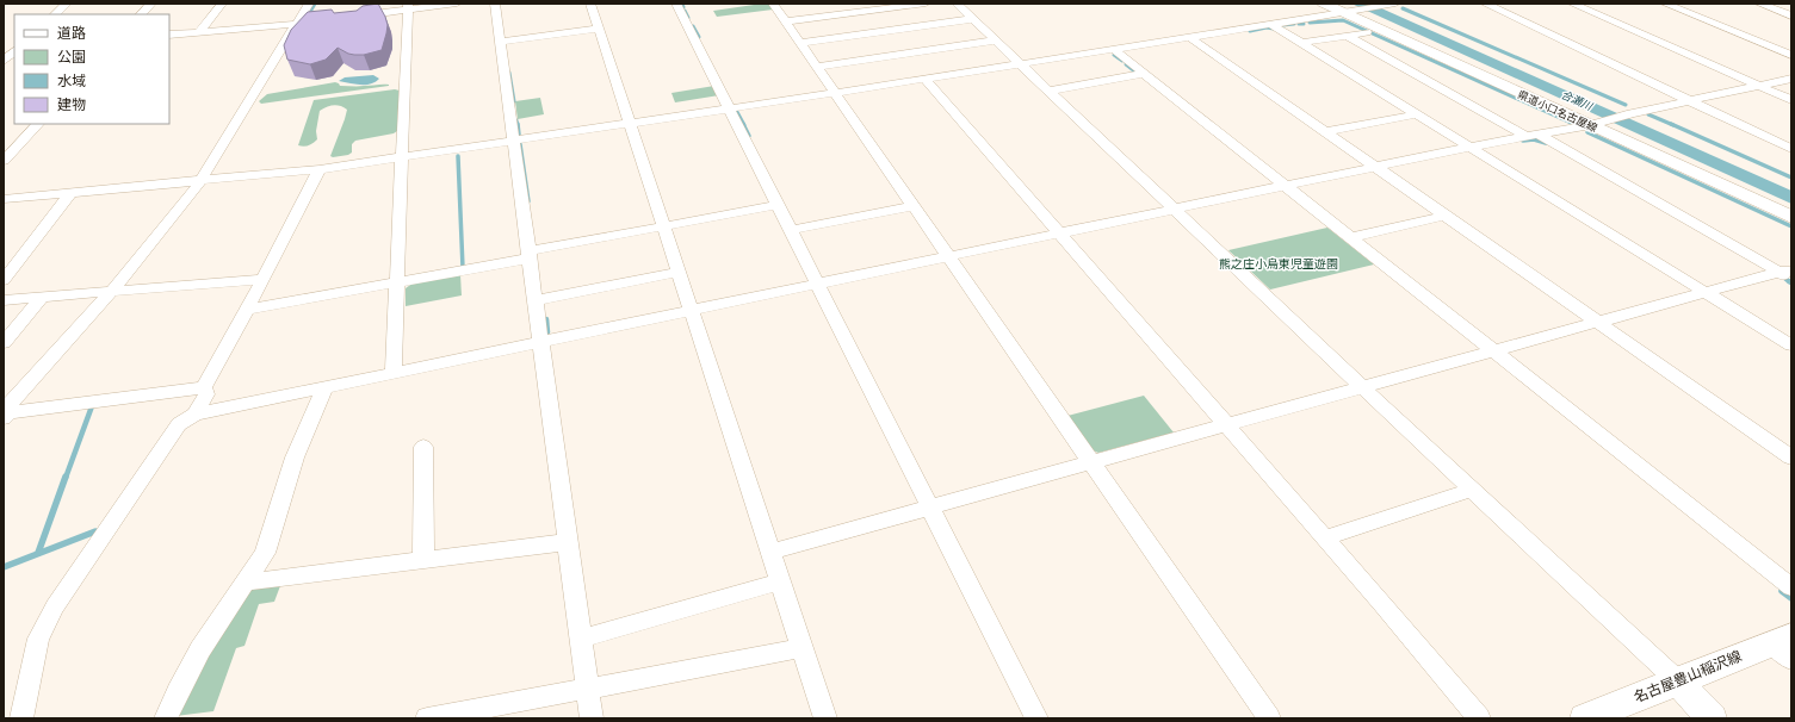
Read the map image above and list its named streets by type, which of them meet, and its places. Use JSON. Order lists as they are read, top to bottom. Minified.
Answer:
{"streets":{"main road":["県道小口名古屋線","名古屋豊山稲沢線"]},"water":["合瀬川"],"parks":["熊之庄小烏東児童遊園"],"legend":["道路","公園","水域","建物"]}
